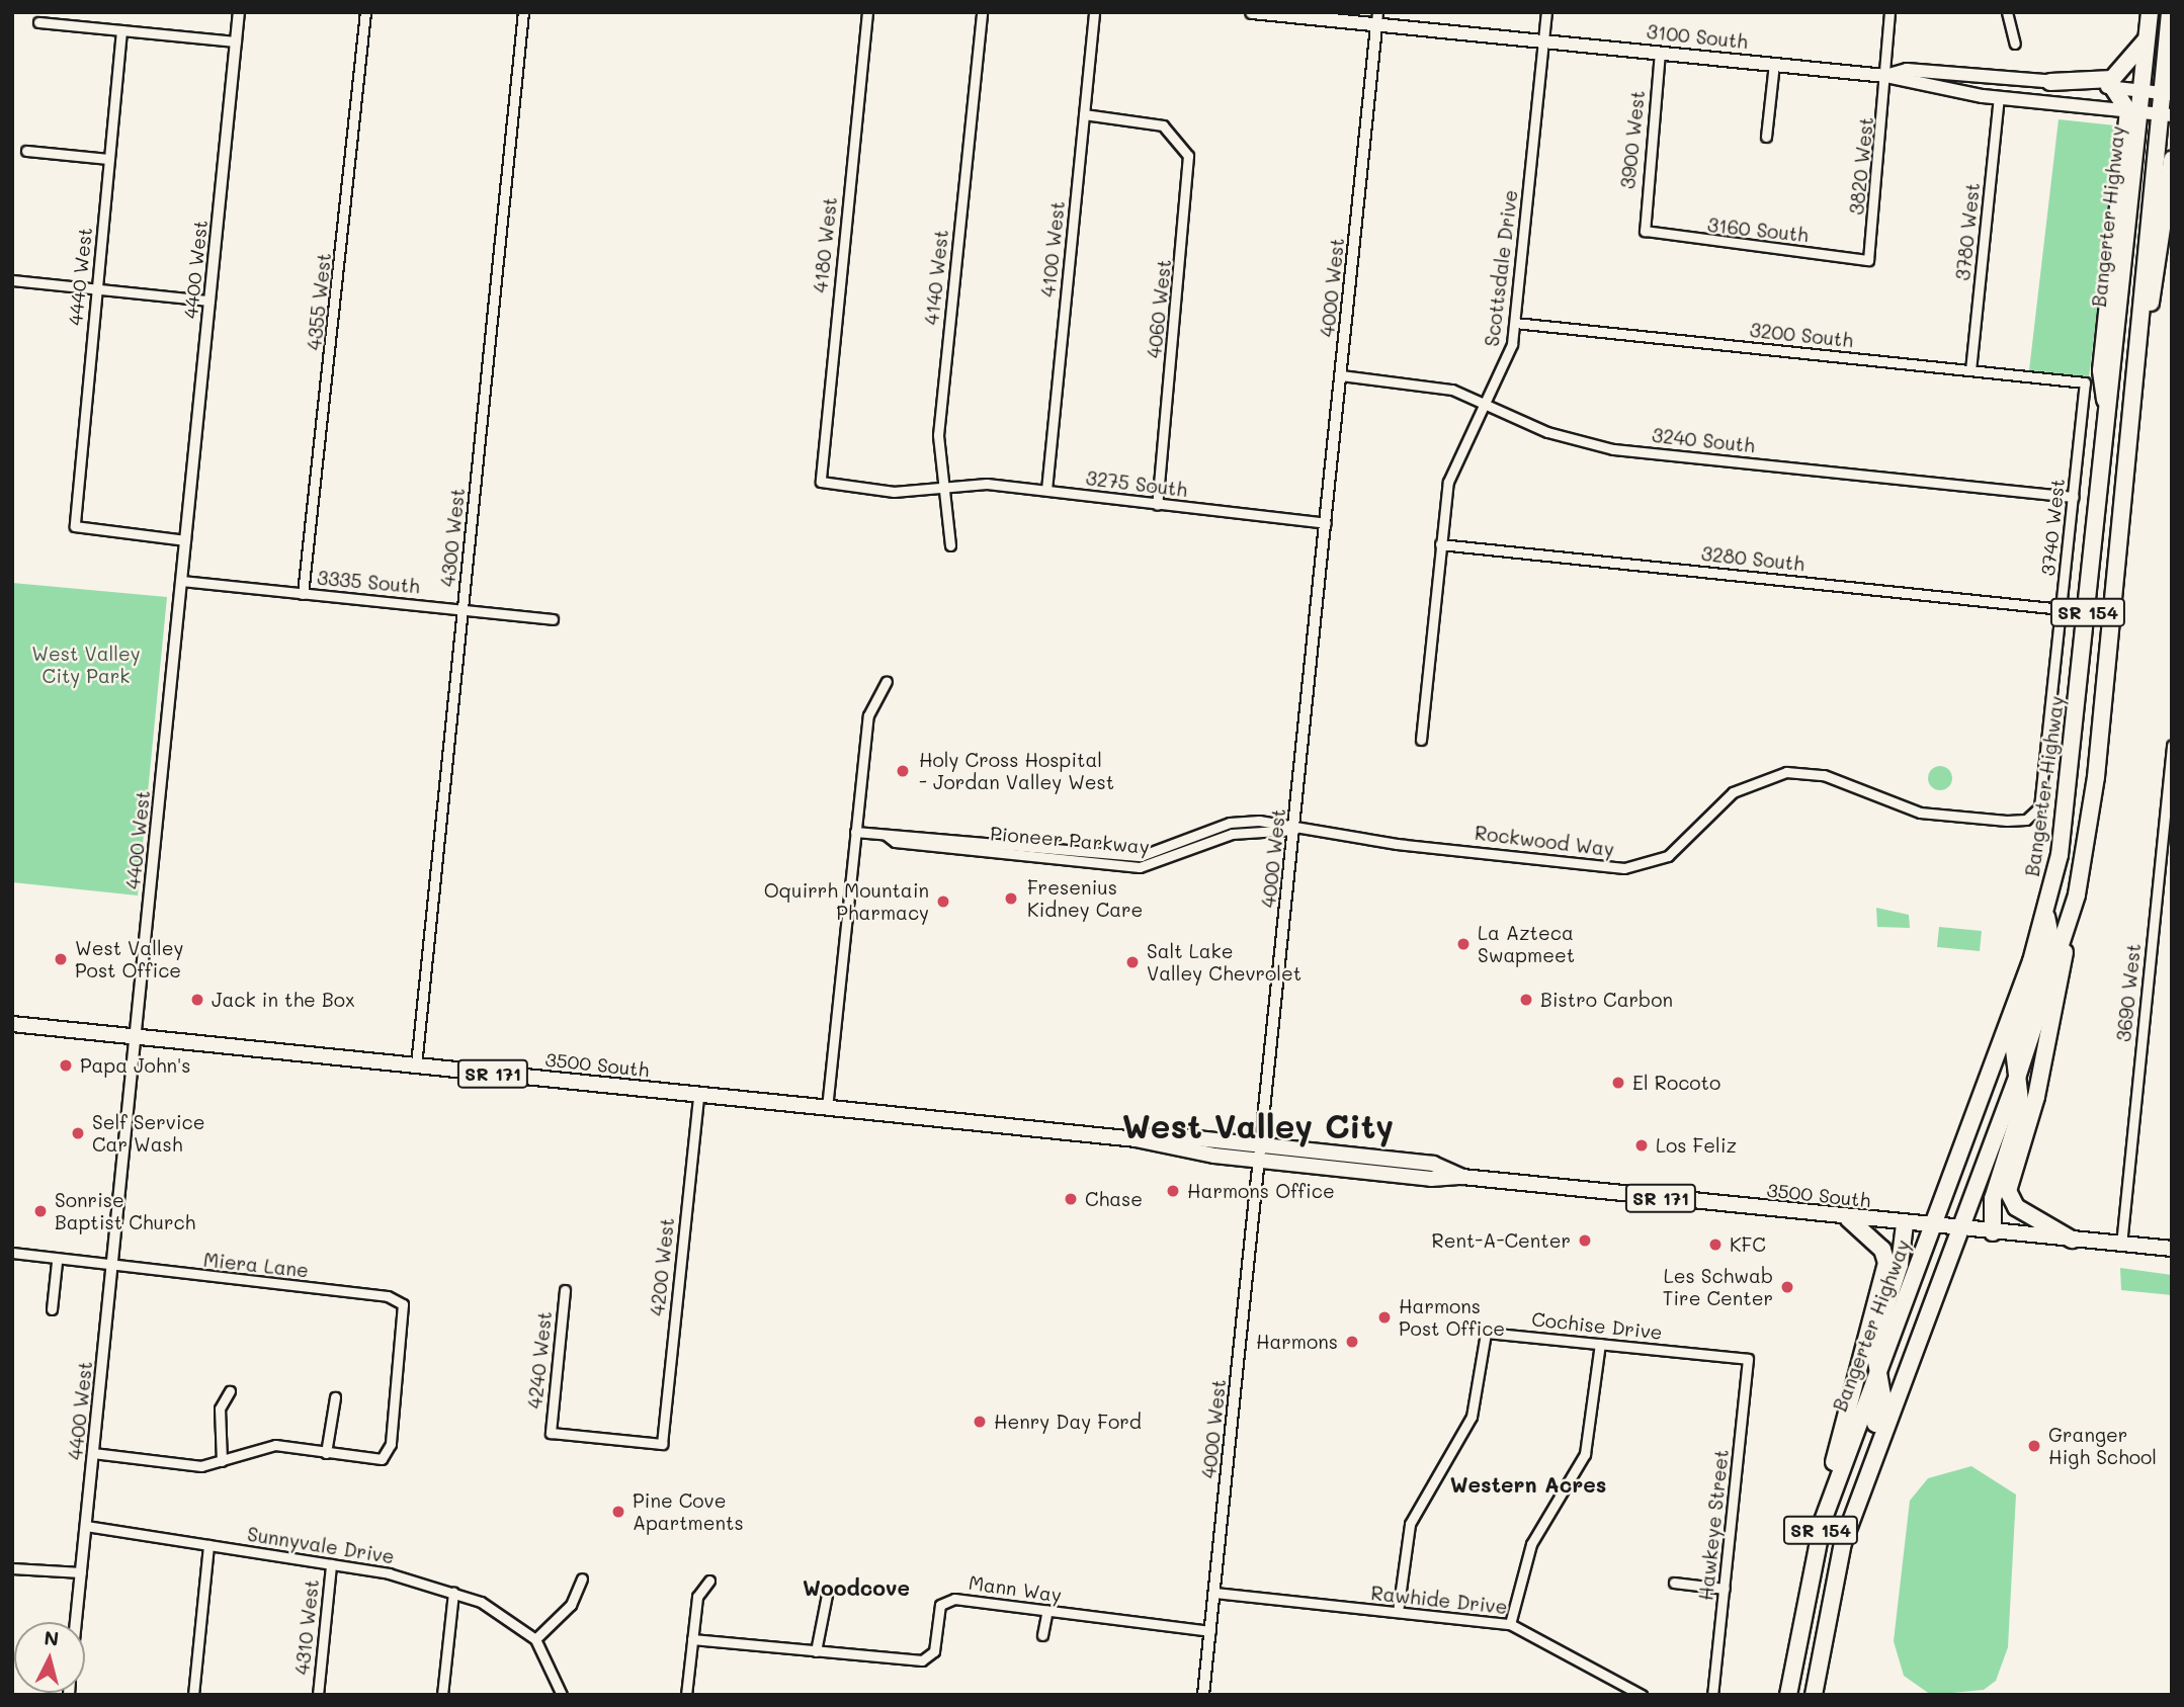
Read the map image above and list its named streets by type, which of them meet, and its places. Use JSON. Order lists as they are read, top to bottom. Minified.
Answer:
{"streets":{"highway":["Bangerter Highway","SR 154"],"main road":["3100 South","3500 South","SR 171"],"street":["3900 West","3820 West","3160 South","3780 West","4180 West","4100 West","Scottsdale Drive","4400 West","4440 West","4140 West","4000 West","4355 West","4060 West","3200 South","3240 South","3275 South","3740 West","4300 West","3280 South","3335 South","Pioneer Parkway","Rockwood Way","3690 West","Miera Lane","4200 West","Cochise Drive","4240 West","Hawkeye Street","Sunnyvale Drive","Mann Way","Rawhide Drive","4310 West"]},"crossings":[["3100 South","3900 West"],["3100 South","3820 West"],["3100 South","Bangerter Highway"],["3100 South","3780 West"],["3100 South","Scottsdale Drive"],["3100 South","4000 West"],["3900 West","3160 South"],["3820 West","3160 South"],["Bangerter Highway","3500 South"],["3780 West","3200 South"],["4180 West","4140 West"],["4180 West","3275 South"],["4100 West","4060 West"],["4100 West","3275 South"],["Scottsdale Drive","3200 South"],["Scottsdale Drive","3240 South"],["Scottsdale Drive","3280 South"],["4400 West","4440 West"],["4400 West","3335 South"],["4400 West","3500 South"],["4400 West","Miera Lane"],["4400 West","Sunnyvale Drive"],["4140 West","3275 South"],["4000 West","3240 South"],["4000 West","3275 South"],["4000 West","Pioneer Parkway"],["4000 West","Rockwood Way"],["4000 West","3500 South"],["4000 West","Mann Way"],["4000 West","Rawhide Drive"],["4355 West","3335 South"],["4060 West","3275 South"],["3200 South","3740 West"],["3240 South","3740 West"],["3740 West","3280 South"],["3740 West","Rockwood Way"],["4300 West","3335 South"],["4300 West","3500 South"],["Pioneer Parkway","Rockwood Way"],["3690 West","3500 South"],["3500 South","4200 West"],["4200 West","4240 West"],["Cochise Drive","Hawkeye Street"],["Cochise Drive","Rawhide Drive"],["Sunnyvale Drive","4310 West"]],"districts":["West Valley City","Western Acres","Woodcove"],"parks":["West Valley City Park"],"places":["Holy Cross Hospital - Jordan Valley West","Fresenius Kidney Care","Oquirrh Mountain Pharmacy","La Azteca Swapmeet","West Valley Post Office","Salt Lake Valley Chevrolet","Jack in the Box","Bistro Carbon","Papa John's","El Rocoto","Self Service Car Wash","Los Feliz","Harmons Office","Chase","Sonrise Baptist Church","Rent-A-Center","KFC","Les Schwab Tire Center","Harmons Post Office","Harmons","Henry Day Ford","Granger High School","Pine Cove Apartments"],"north":"top"}
